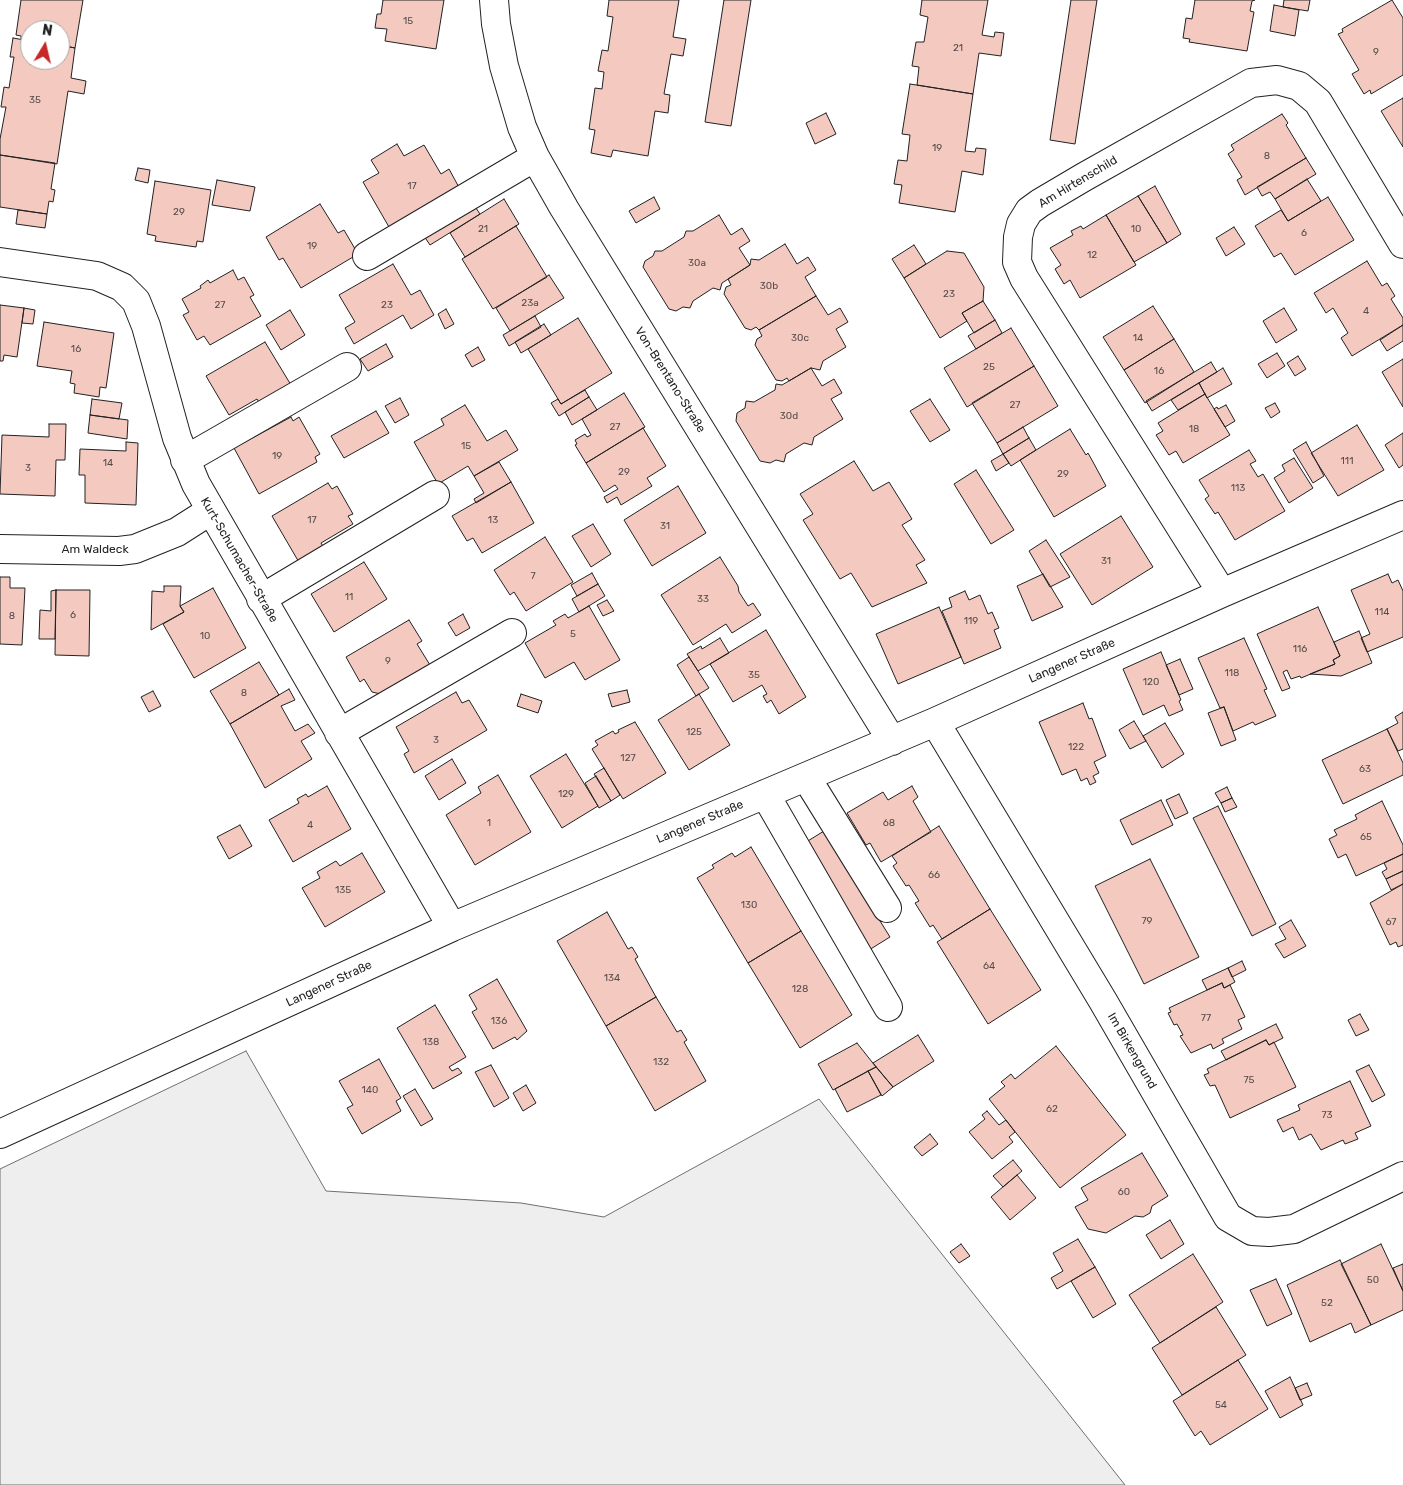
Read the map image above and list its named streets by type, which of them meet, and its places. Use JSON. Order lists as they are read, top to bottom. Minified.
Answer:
{"streets":{"street":["Am Hirtenschild","Von-Brentano-Straße","Am Waldeck","Kurt-Schumacher-Straße","Langener Straße","Im Birkengrund"]},"crossings":[["Am Hirtenschild","Langener Straße"],["Von-Brentano-Straße","Langener Straße"],["Am Waldeck","Kurt-Schumacher-Straße"],["Kurt-Schumacher-Straße","Langener Straße"],["Langener Straße","Im Birkengrund"]],"house_numbers":["15","21","9","35","19","8","17","29","21","10","6","19","12","30a","30b","23","23a","27","23","4","30c","14","16","25","16","27","30d","27","18","15","19","111","14","3","29","29","113","17","13","31","31","7","11","33","114","6","8","119","5","10","116","9","118","35","120","8","125","3","122","127","63","129","1","68","4","65","66","135","130","79","67","64","134","128","77","136","138","132","75","140","62","73","60","50","52","54"],"north":"top"}
